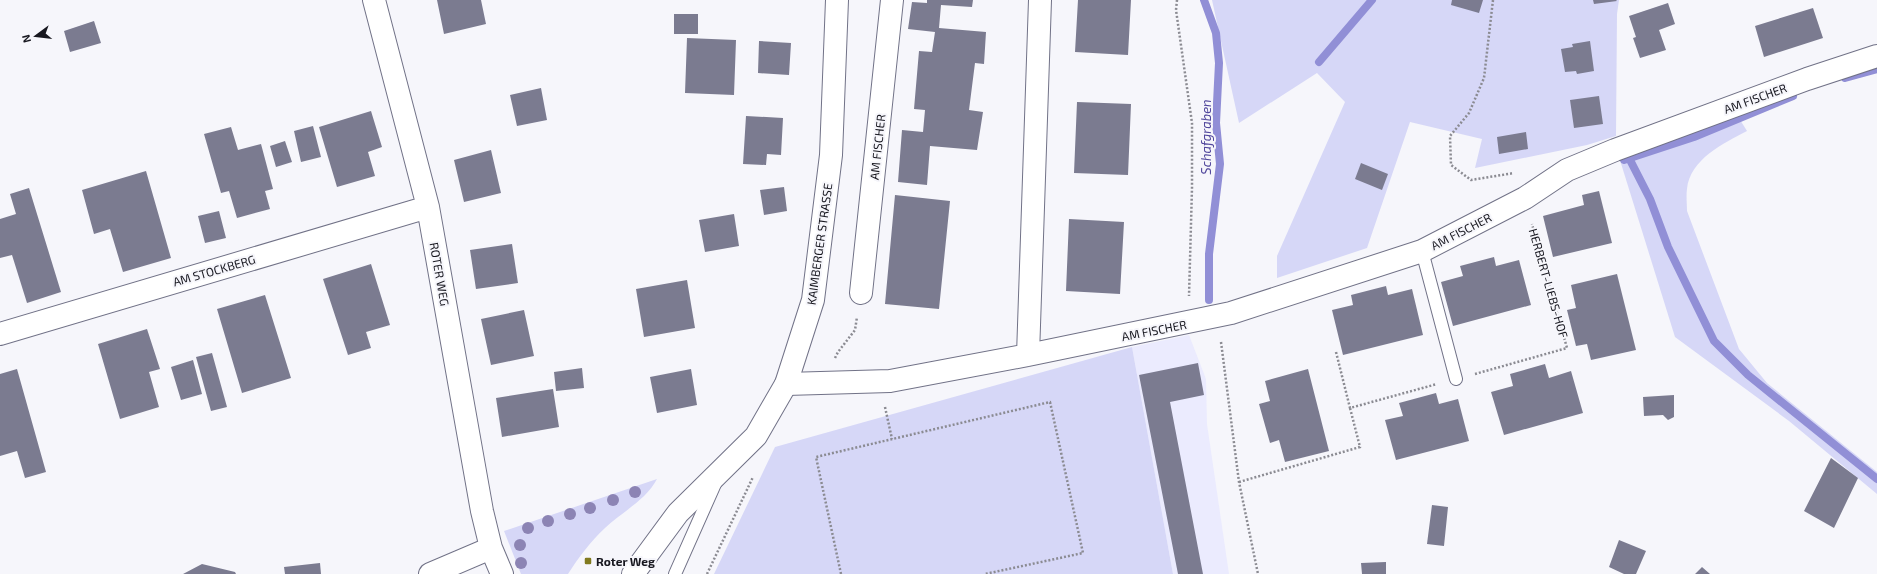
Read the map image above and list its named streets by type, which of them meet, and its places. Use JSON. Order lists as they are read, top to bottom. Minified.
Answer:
{"streets":{"street":["AM FISCHER","KAIMBERGER STRASSE","AM STOCKBERG","ROTER WEG"],"path":["HERBERT-LIEBS-HOF"]},"crossings":[["AM FISCHER","KAIMBERGER STRASSE"],["AM FISCHER","HERBERT-LIEBS-HOF"],["AM STOCKBERG","ROTER WEG"]],"water":["Schafgraben"],"places":{"transit":["Roter Weg"]},"north":"left"}
